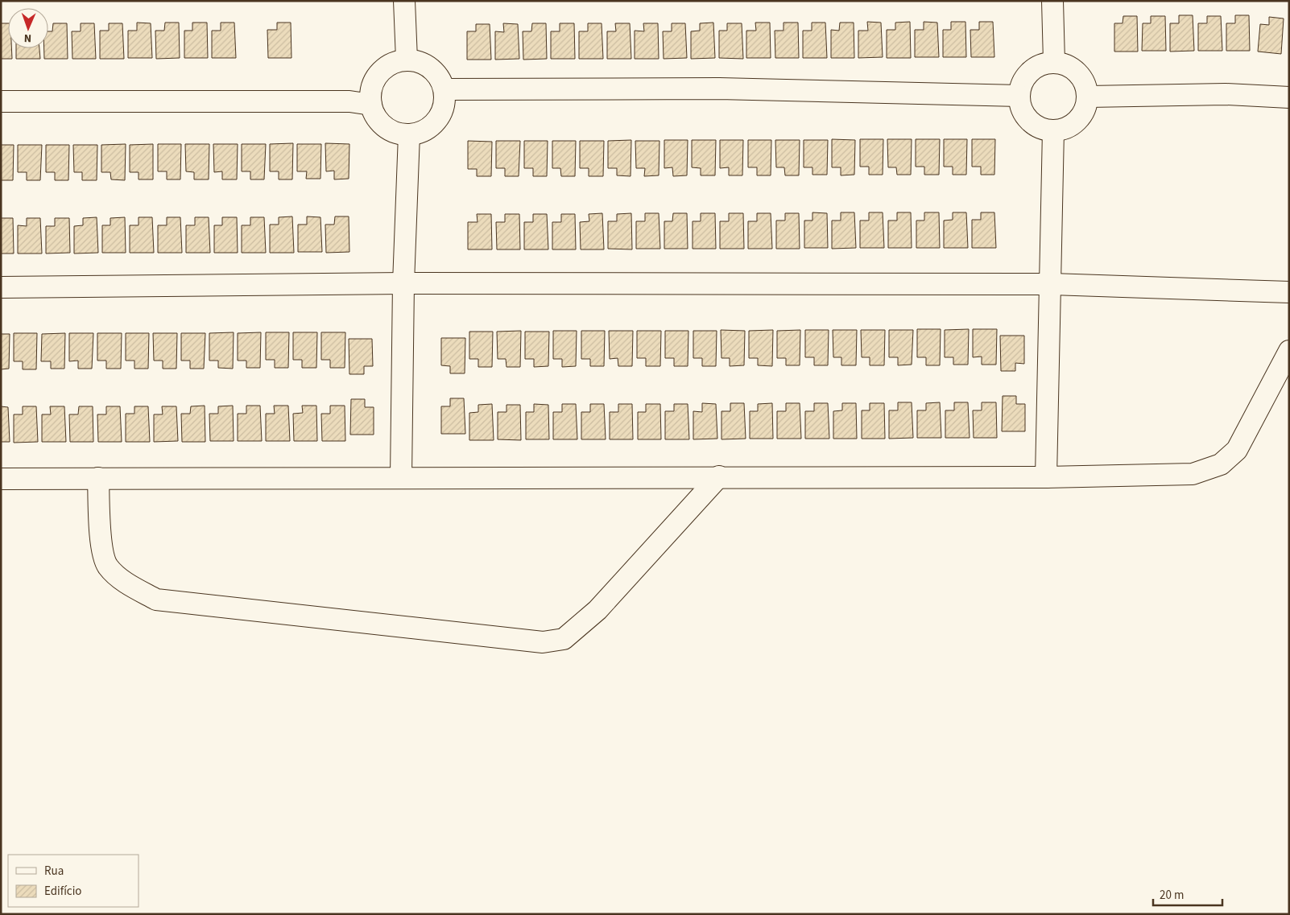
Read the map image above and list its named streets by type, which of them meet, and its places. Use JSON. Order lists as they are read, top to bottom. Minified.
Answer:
{"legend":["Rua","Edifício"],"scale_bar":"20 m","north":"bottom"}
